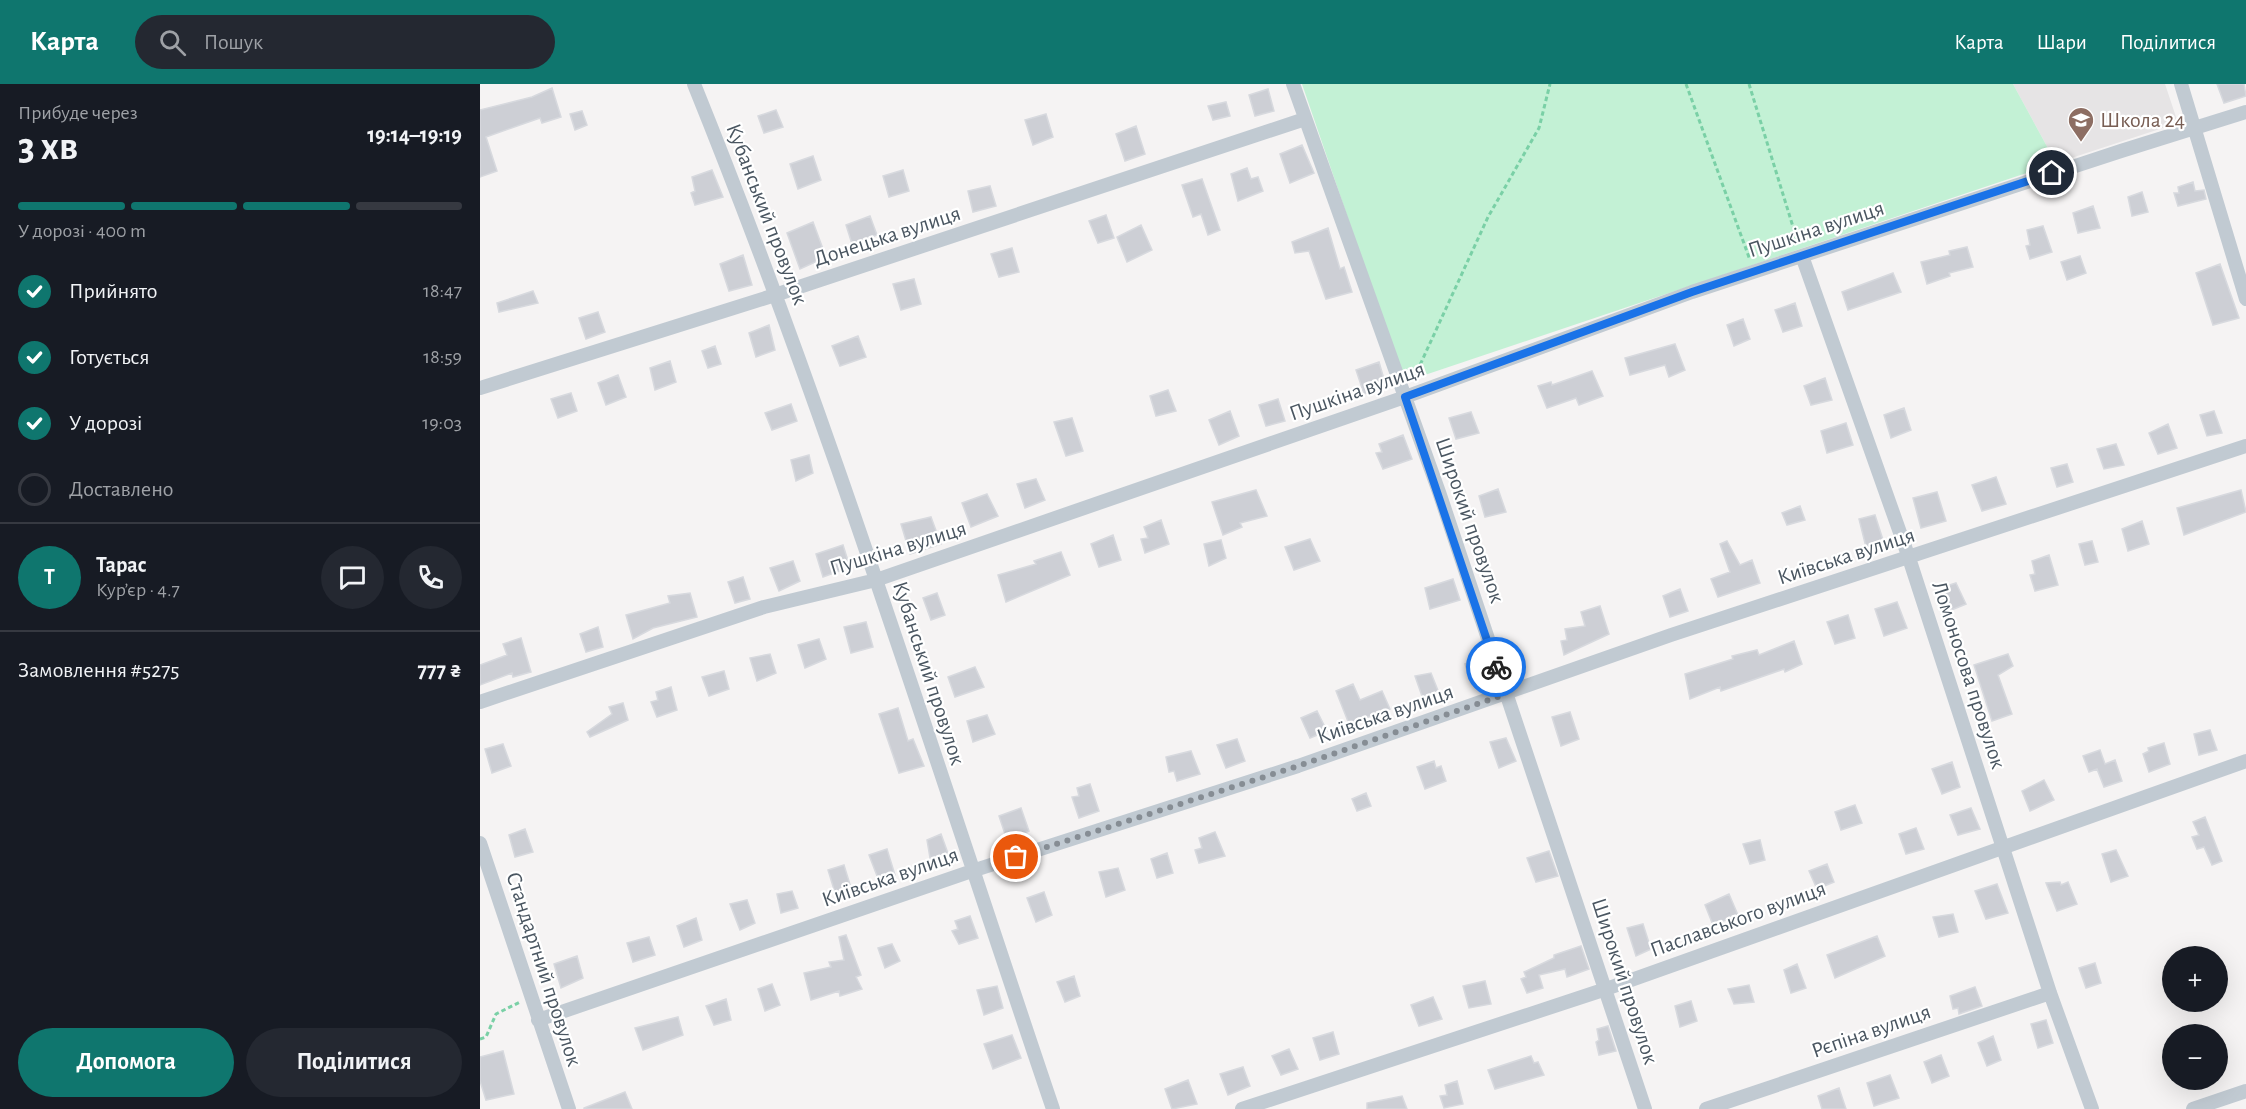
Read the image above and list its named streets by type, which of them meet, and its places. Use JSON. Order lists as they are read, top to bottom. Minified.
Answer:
{"streets":{"street":["Кубанський провулок","Пушкіна вулиця","Донецька вулиця","Широкий провулок","Київська вулиця","Ломоносова провулок","Паславського вулиця","Стандартний провулок","Рєпіна вулиця"]},"crossings":[["Кубанський провулок","Пушкіна вулиця"],["Кубанський провулок","Донецька вулиця"],["Кубанський провулок","Київська вулиця"],["Пушкіна вулиця","Широкий провулок"],["Пушкіна вулиця","Ломоносова провулок"],["Донецька вулиця","Широкий провулок"],["Широкий провулок","Київська вулиця"],["Широкий провулок","Паславського вулиця"],["Київська вулиця","Ломоносова провулок"],["Київська вулиця","Стандартний провулок"],["Ломоносова провулок","Паславського вулиця"],["Ломоносова провулок","Рєпіна вулиця"]],"places":{"school or university":["Школа 24"]},"page":{"header":"Карта","search":"Пошук","nav":["Карта","Шари","Поділитися"],"heading":["3 хв","Прибуде через","19:14–19:19"],"panel":["Тарас","Кур’єр · 4.7","Замовлення #5275","777 ₴"],"bar":"У дорозі · 400 m","list":[["Прийнято","18:47"],["Готується","18:59"],["У дорозі","19:03"],"Доставлено"],"round":"Т","map_buttons":["+","−"],"buttons":["Допомога","Поділитися"]}}
